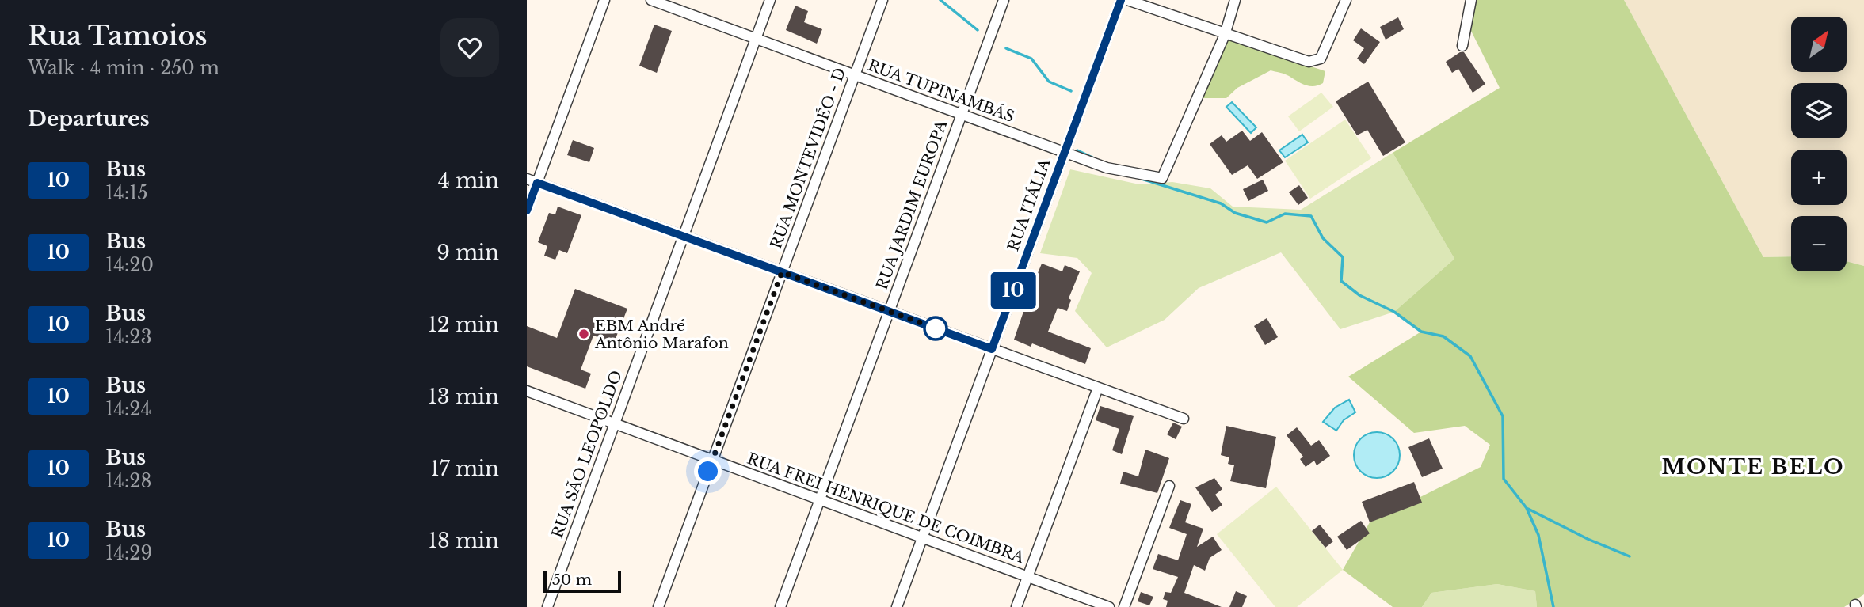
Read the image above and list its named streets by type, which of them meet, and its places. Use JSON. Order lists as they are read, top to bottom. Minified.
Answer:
{"streets":{"street":["RUA TUPINAMBÁS","RUA MONTEVIDÉO - D","RUA JARDIM EUROPA","RUA ITÁLIA","RUA SÃO LEOPOLDO","RUA FREI HENRIQUE DE COIMBRA"]},"crossings":[["RUA TUPINAMBÁS","RUA MONTEVIDÉO - D"],["RUA TUPINAMBÁS","RUA JARDIM EUROPA"],["RUA TUPINAMBÁS","RUA ITÁLIA"],["RUA TUPINAMBÁS","RUA SÃO LEOPOLDO"],["RUA MONTEVIDÉO - D","RUA FREI HENRIQUE DE COIMBRA"],["RUA JARDIM EUROPA","RUA FREI HENRIQUE DE COIMBRA"],["RUA ITÁLIA","RUA FREI HENRIQUE DE COIMBRA"],["RUA SÃO LEOPOLDO","RUA FREI HENRIQUE DE COIMBRA"]],"districts":["MONTE BELO"],"places":["EBM André Antônio Marafon"],"lines":["bus line 10"],"scale_bar":"50 m","north":"top right","page":{"heading":[["Rua Tamoios","Walk · 4 min · 250 m"],"Departures"],"on_map":"10","map_buttons":["+","−"],"list":[{"mark":"10","name":"Bus","note":"14:15","value":"4 min"},{"mark":"10","name":"Bus","note":"14:20","value":"9 min"},{"mark":"10","name":"Bus","note":"14:23","value":"12 min"},{"mark":"10","name":"Bus","note":"14:24","value":"13 min"},{"mark":"10","name":"Bus","note":"14:28","value":"17 min"},{"mark":"10","name":"Bus","note":"14:29","value":"18 min"}],"scale":"50 m"}}
